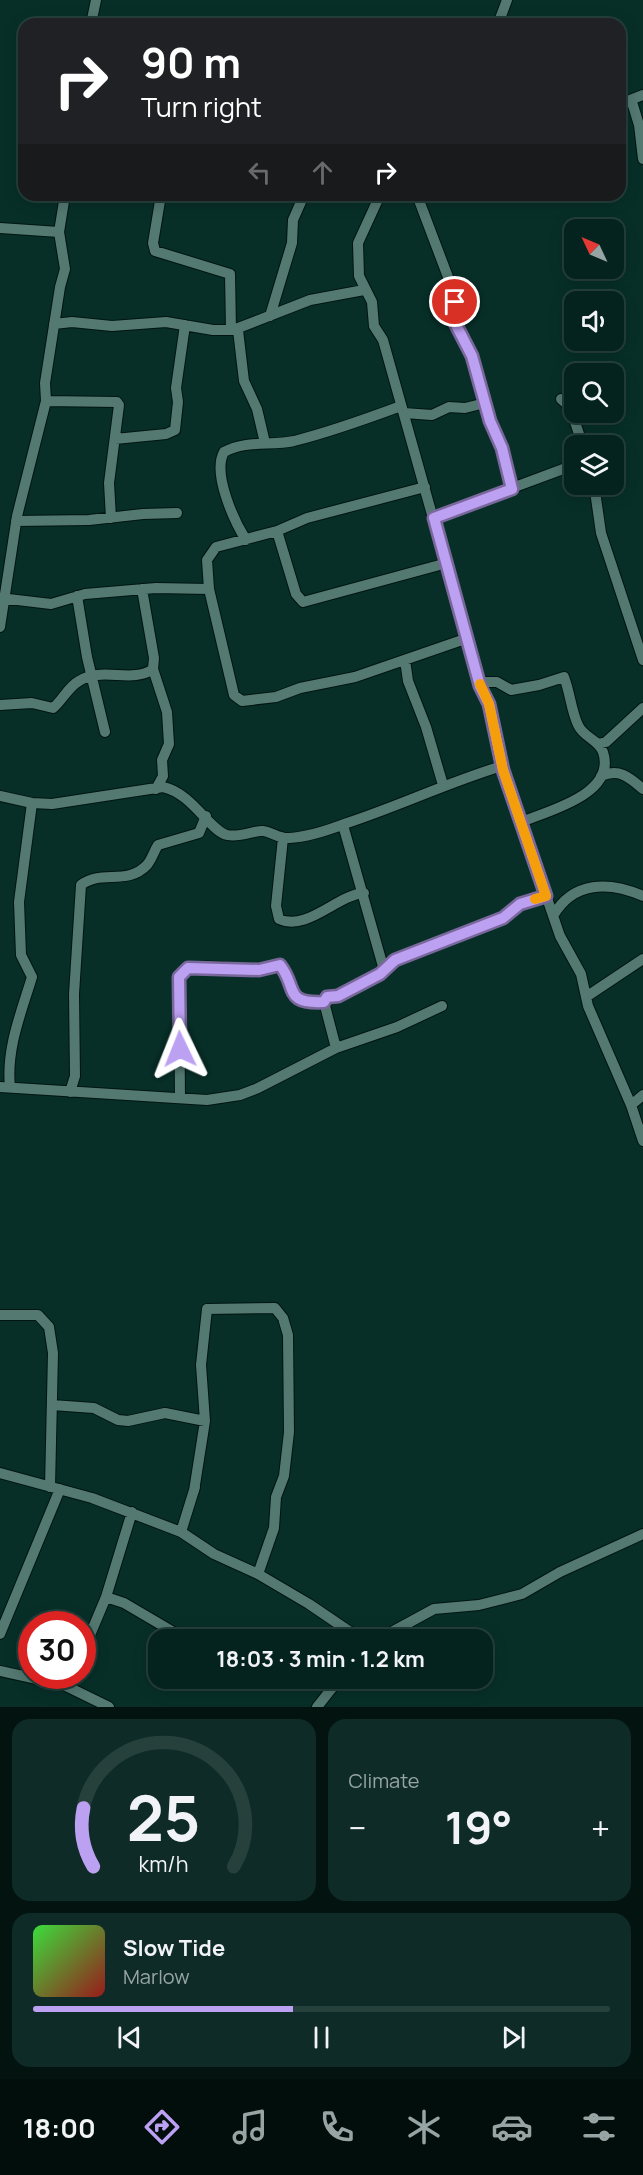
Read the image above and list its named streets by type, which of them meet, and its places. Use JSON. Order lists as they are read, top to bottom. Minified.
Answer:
{"north":"top left","page":{"turn":["90 m","Turn right"],"limit":"30","trip":"18:03 · 3 min · 1.2 km","tile":"Climate","heat":["−","19°","+"],"song":["Slow Tide","Marlow"],"tabs":"18:00","gauge":["25","km/h"]}}
